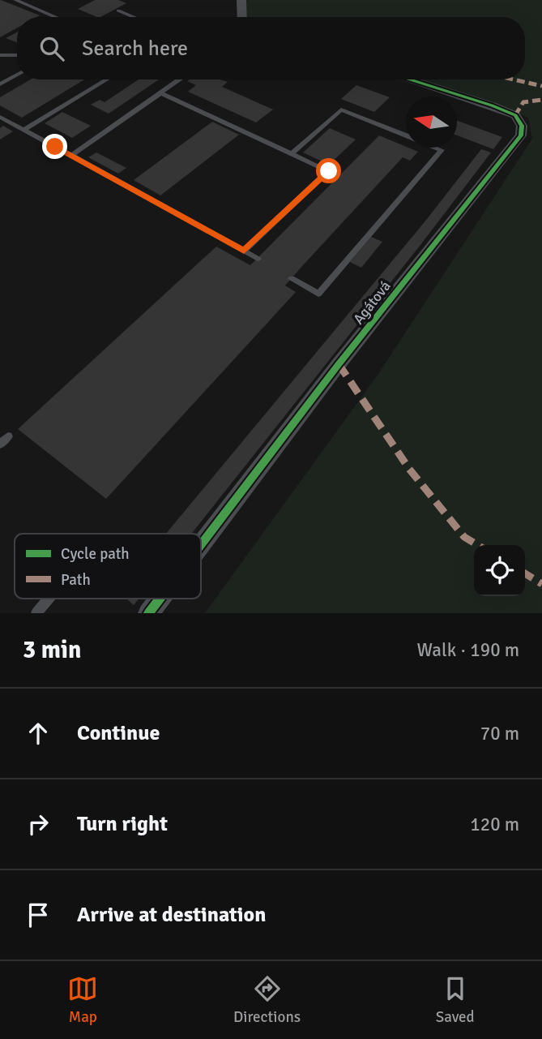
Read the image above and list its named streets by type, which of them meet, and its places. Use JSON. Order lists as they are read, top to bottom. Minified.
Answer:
{"streets":{"street":["Agátová"]},"legend":["Cycle path","Path"],"north":"left","page":{"search":"Search here","heading":["3 min","Walk · 190 m"],"list":[["Continue","70 m"],["Turn right","120 m"],"Arrive at destination"],"nav":["Map","Directions","Saved"]}}
